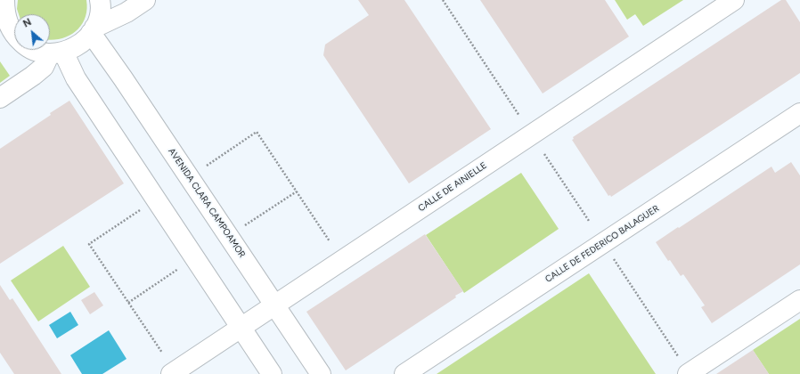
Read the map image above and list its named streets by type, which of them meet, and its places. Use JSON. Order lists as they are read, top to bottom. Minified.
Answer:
{"streets":{"street":["CALLE DE AINIELLE","AVENIDA CLARA CAMPOAMOR","CALLE DE FEDERICO BALAGUER"]},"crossings":[["CALLE DE AINIELLE","AVENIDA CLARA CAMPOAMOR"]],"north":"top left"}
